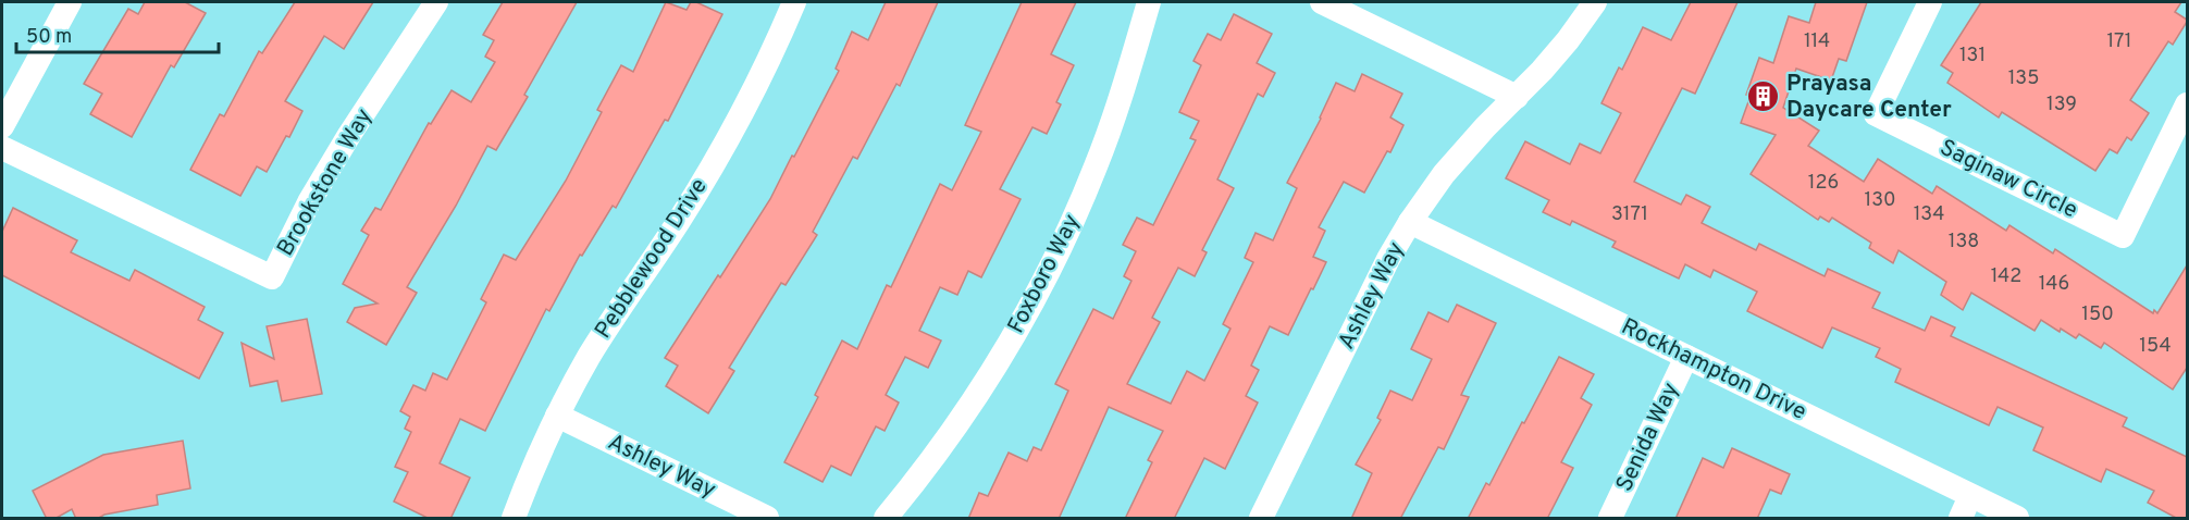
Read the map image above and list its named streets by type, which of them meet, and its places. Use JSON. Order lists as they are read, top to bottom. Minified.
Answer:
{"streets":{"street":["Saginaw Circle","Brookstone Way","Pebblewood Drive","Foxboro Way","Ashley Way","Rockhampton Drive","Senida Way"]},"crossings":[["Pebblewood Drive","Ashley Way"],["Ashley Way","Rockhampton Drive"],["Rockhampton Drive","Senida Way"]],"places":{"building":["Prayasa Daycare Center"]},"house_numbers":["114","171","131","135","139","126","130","3171","134","138","142","146","150","154"],"scale_bar":"50 m"}
